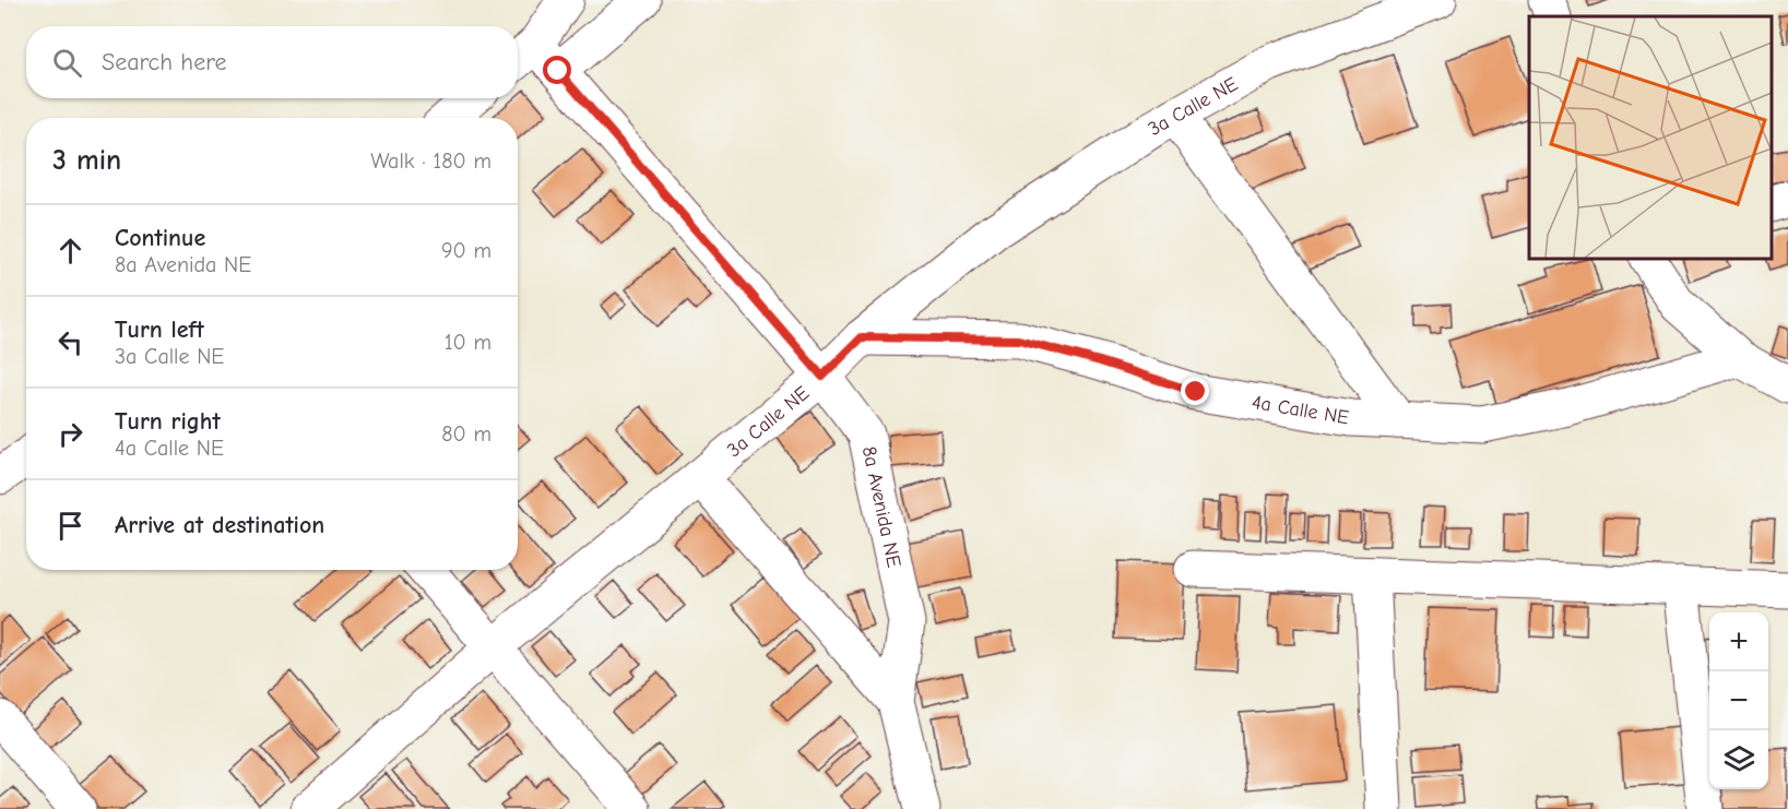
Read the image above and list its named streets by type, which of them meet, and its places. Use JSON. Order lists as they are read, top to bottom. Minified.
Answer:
{"streets":{"street":["3a Calle NE","4a Calle NE","8a Avenida NE"]},"crossings":[["3a Calle NE","4a Calle NE"],["3a Calle NE","8a Avenida NE"]],"page":{"search":"Search here","heading":["3 min","Walk · 180 m"],"list":[["Continue","8a Avenida NE","90 m"],["Turn left","3a Calle NE","10 m"],["Turn right","4a Calle NE","80 m"],"Arrive at destination"],"map_buttons":["+","−"]}}
